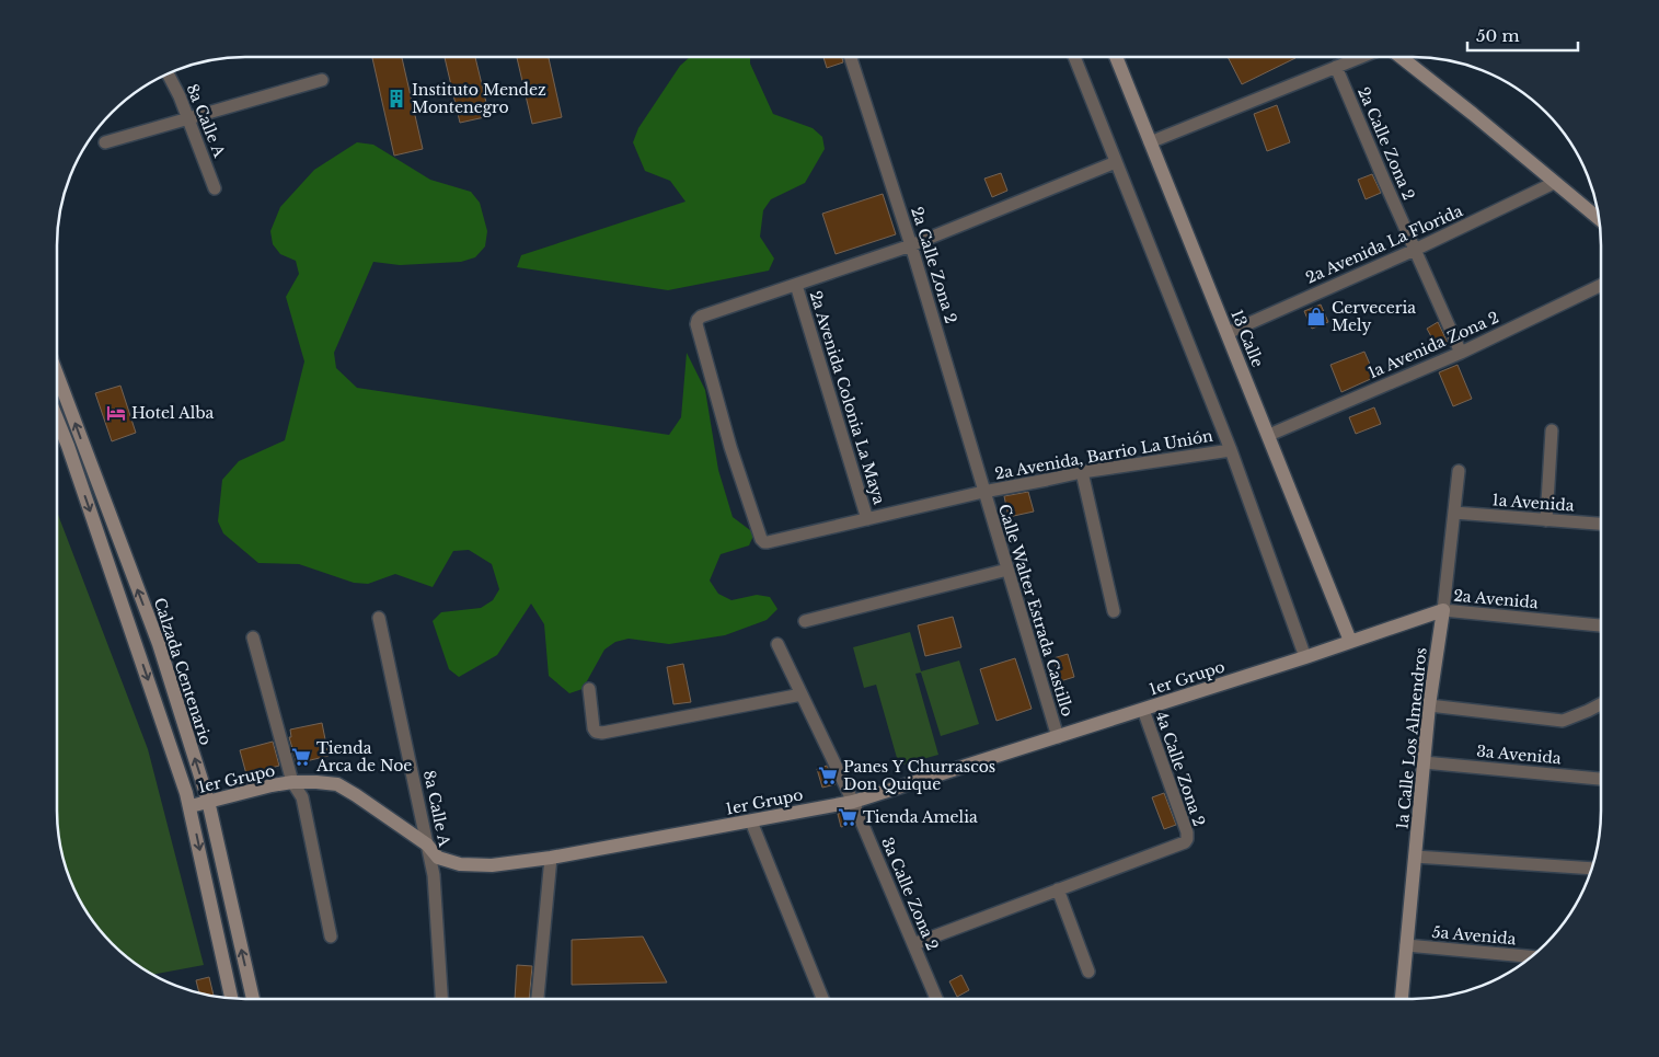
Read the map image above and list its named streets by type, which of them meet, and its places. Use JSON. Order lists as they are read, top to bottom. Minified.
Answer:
{"streets":{"street":["8a Calle A","2a Calle Zona 2","2a Avenida La Florida","13 Calle","1a Avenida Zona 2","2a Avenida Colonia La Maya","2a Avenida, Barrio La Unión","1a Avenida","2a Avenida","Calle Walter Estrada Castillo","Calzada Centenario","1er Grupo","1a Calle Los Almendros","3a Avenida","4a Calle Zona 2","3a Calle Zona 2","5a Avenida"]},"crossings":[["8a Calle A","1er Grupo"],["2a Calle Zona 2","2a Avenida La Florida"],["2a Calle Zona 2","1a Avenida Zona 2"],["2a Calle Zona 2","2a Avenida, Barrio La Unión"],["2a Calle Zona 2","Calle Walter Estrada Castillo"],["2a Avenida La Florida","13 Calle"],["13 Calle","1a Avenida Zona 2"],["13 Calle","2a Avenida"],["13 Calle","1er Grupo"],["2a Avenida Colonia La Maya","2a Avenida, Barrio La Unión"],["2a Avenida, Barrio La Unión","Calle Walter Estrada Castillo"],["2a Avenida, Barrio La Unión","1er Grupo"],["1a Avenida","1a Calle Los Almendros"],["2a Avenida","1er Grupo"],["2a Avenida","1a Calle Los Almendros"],["Calle Walter Estrada Castillo","1er Grupo"],["Calzada Centenario","1er Grupo"],["1er Grupo","4a Calle Zona 2"],["1er Grupo","3a Calle Zona 2"],["1a Calle Los Almendros","3a Avenida"],["1a Calle Los Almendros","5a Avenida"]],"places":{"building":["Instituto Mendez Montenegro"],"shop":["Cerveceria Mely"],"hotel":["Hotel Alba"],"supermarket":["Tienda Arca de Noe","Panes Y Churrascos Don Quique","Tienda Amelia"]},"scale_bar":"50 m"}
